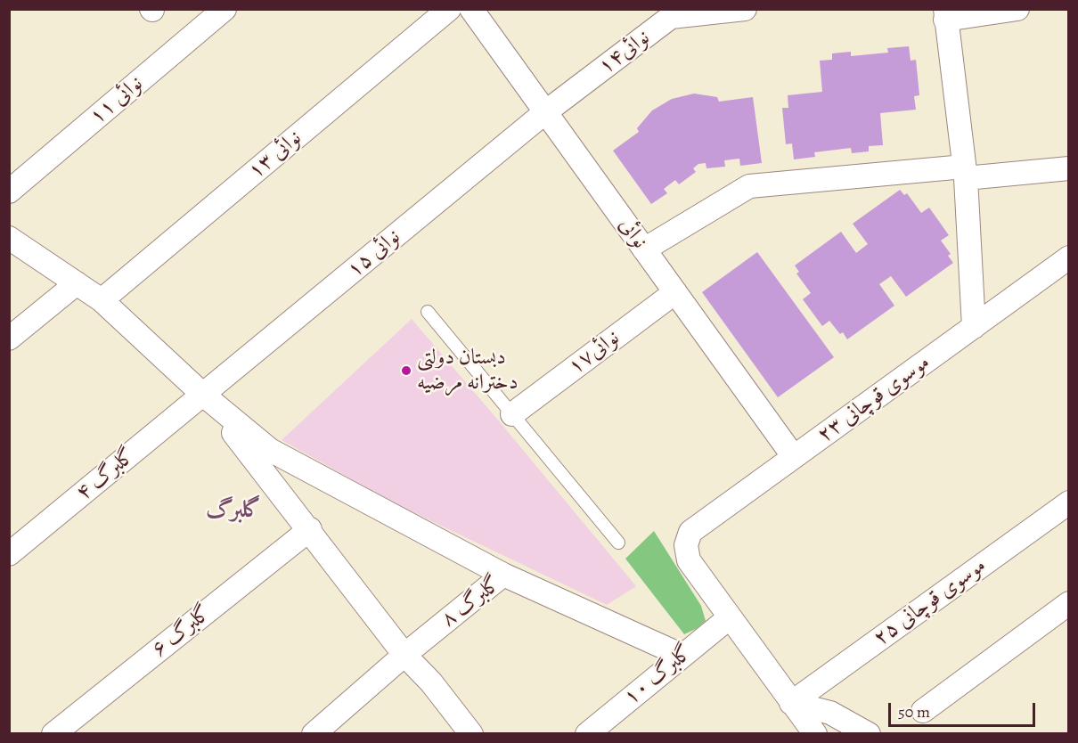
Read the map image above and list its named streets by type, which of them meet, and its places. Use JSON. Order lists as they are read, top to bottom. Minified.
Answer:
{"streets":{"street":["نوائی۱۴","نوائی ۱۱","نوائی ۱۳","نوائی","نوائی ۱۵","نوائی۱۷","موسوی قوچانی ۲۳","گلبرگ ۴","گلبرگ ۸","موسوی قوچانی ۲۵","گلبرگ ۶","گلبرگ ۱۰"]},"crossings":[["نوائی۱۴","نوائی"],["نوائی۱۴","نوائی ۱۵"],["نوائی","نوائی ۱۵"],["نوائی","نوائی۱۷"],["نوائی","موسوی قوچانی ۲۳"],["نوائی ۱۵","گلبرگ ۴"],["موسوی قوچانی ۲۳","گلبرگ ۱۰"],["گلبرگ ۸","گلبرگ ۱۰"]],"districts":["گلبرگ"],"places":["دبستان دولتی دخترانه مرضیه"],"scale_bar":"50 m"}
